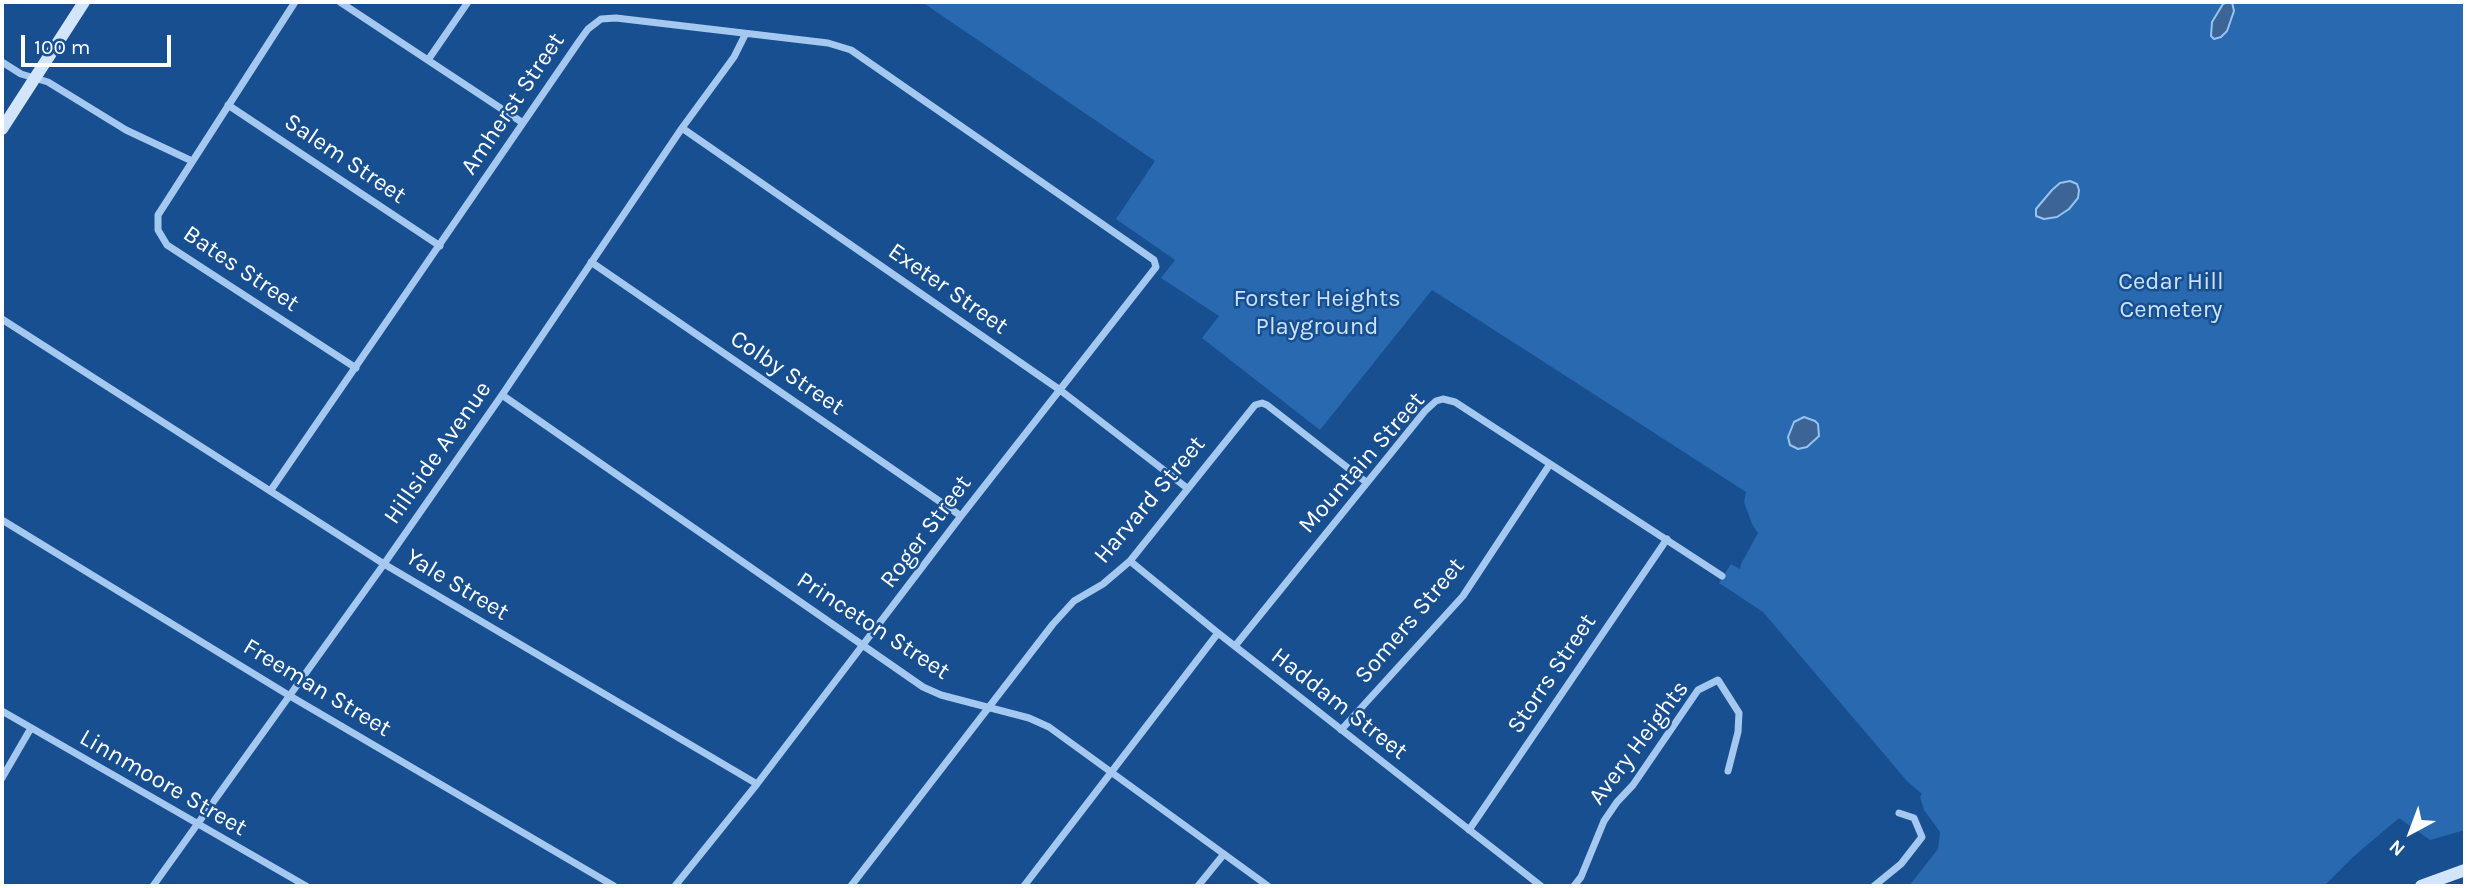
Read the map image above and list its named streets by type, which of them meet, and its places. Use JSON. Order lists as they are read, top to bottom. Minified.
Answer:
{"streets":{"street":["Amherst Street","Salem Street","Bates Street","Exeter Street","Colby Street","Hillside Avenue","Mountain Street","Harvard Street","Roger Street","Yale Street","Somers Street","Princeton Street","Storrs Street","Freeman Street","Haddam Street","Avery Heights","Linnmoore Street"]},"crossings":[["Amherst Street","Salem Street"],["Amherst Street","Bates Street"],["Amherst Street","Hillside Avenue"],["Amherst Street","Roger Street"],["Amherst Street","Yale Street"],["Salem Street","Bates Street"],["Exeter Street","Hillside Avenue"],["Exeter Street","Harvard Street"],["Exeter Street","Roger Street"],["Colby Street","Hillside Avenue"],["Colby Street","Roger Street"],["Hillside Avenue","Yale Street"],["Hillside Avenue","Princeton Street"],["Hillside Avenue","Freeman Street"],["Hillside Avenue","Linnmoore Street"],["Mountain Street","Harvard Street"],["Mountain Street","Somers Street"],["Mountain Street","Storrs Street"],["Mountain Street","Haddam Street"],["Harvard Street","Princeton Street"],["Harvard Street","Haddam Street"],["Roger Street","Yale Street"],["Roger Street","Princeton Street"],["Somers Street","Haddam Street"],["Storrs Street","Haddam Street"]],"parks":["Cedar Hill Cemetery","Forster Heights Playground"],"scale_bar":"100 m","north":"bottom left"}
